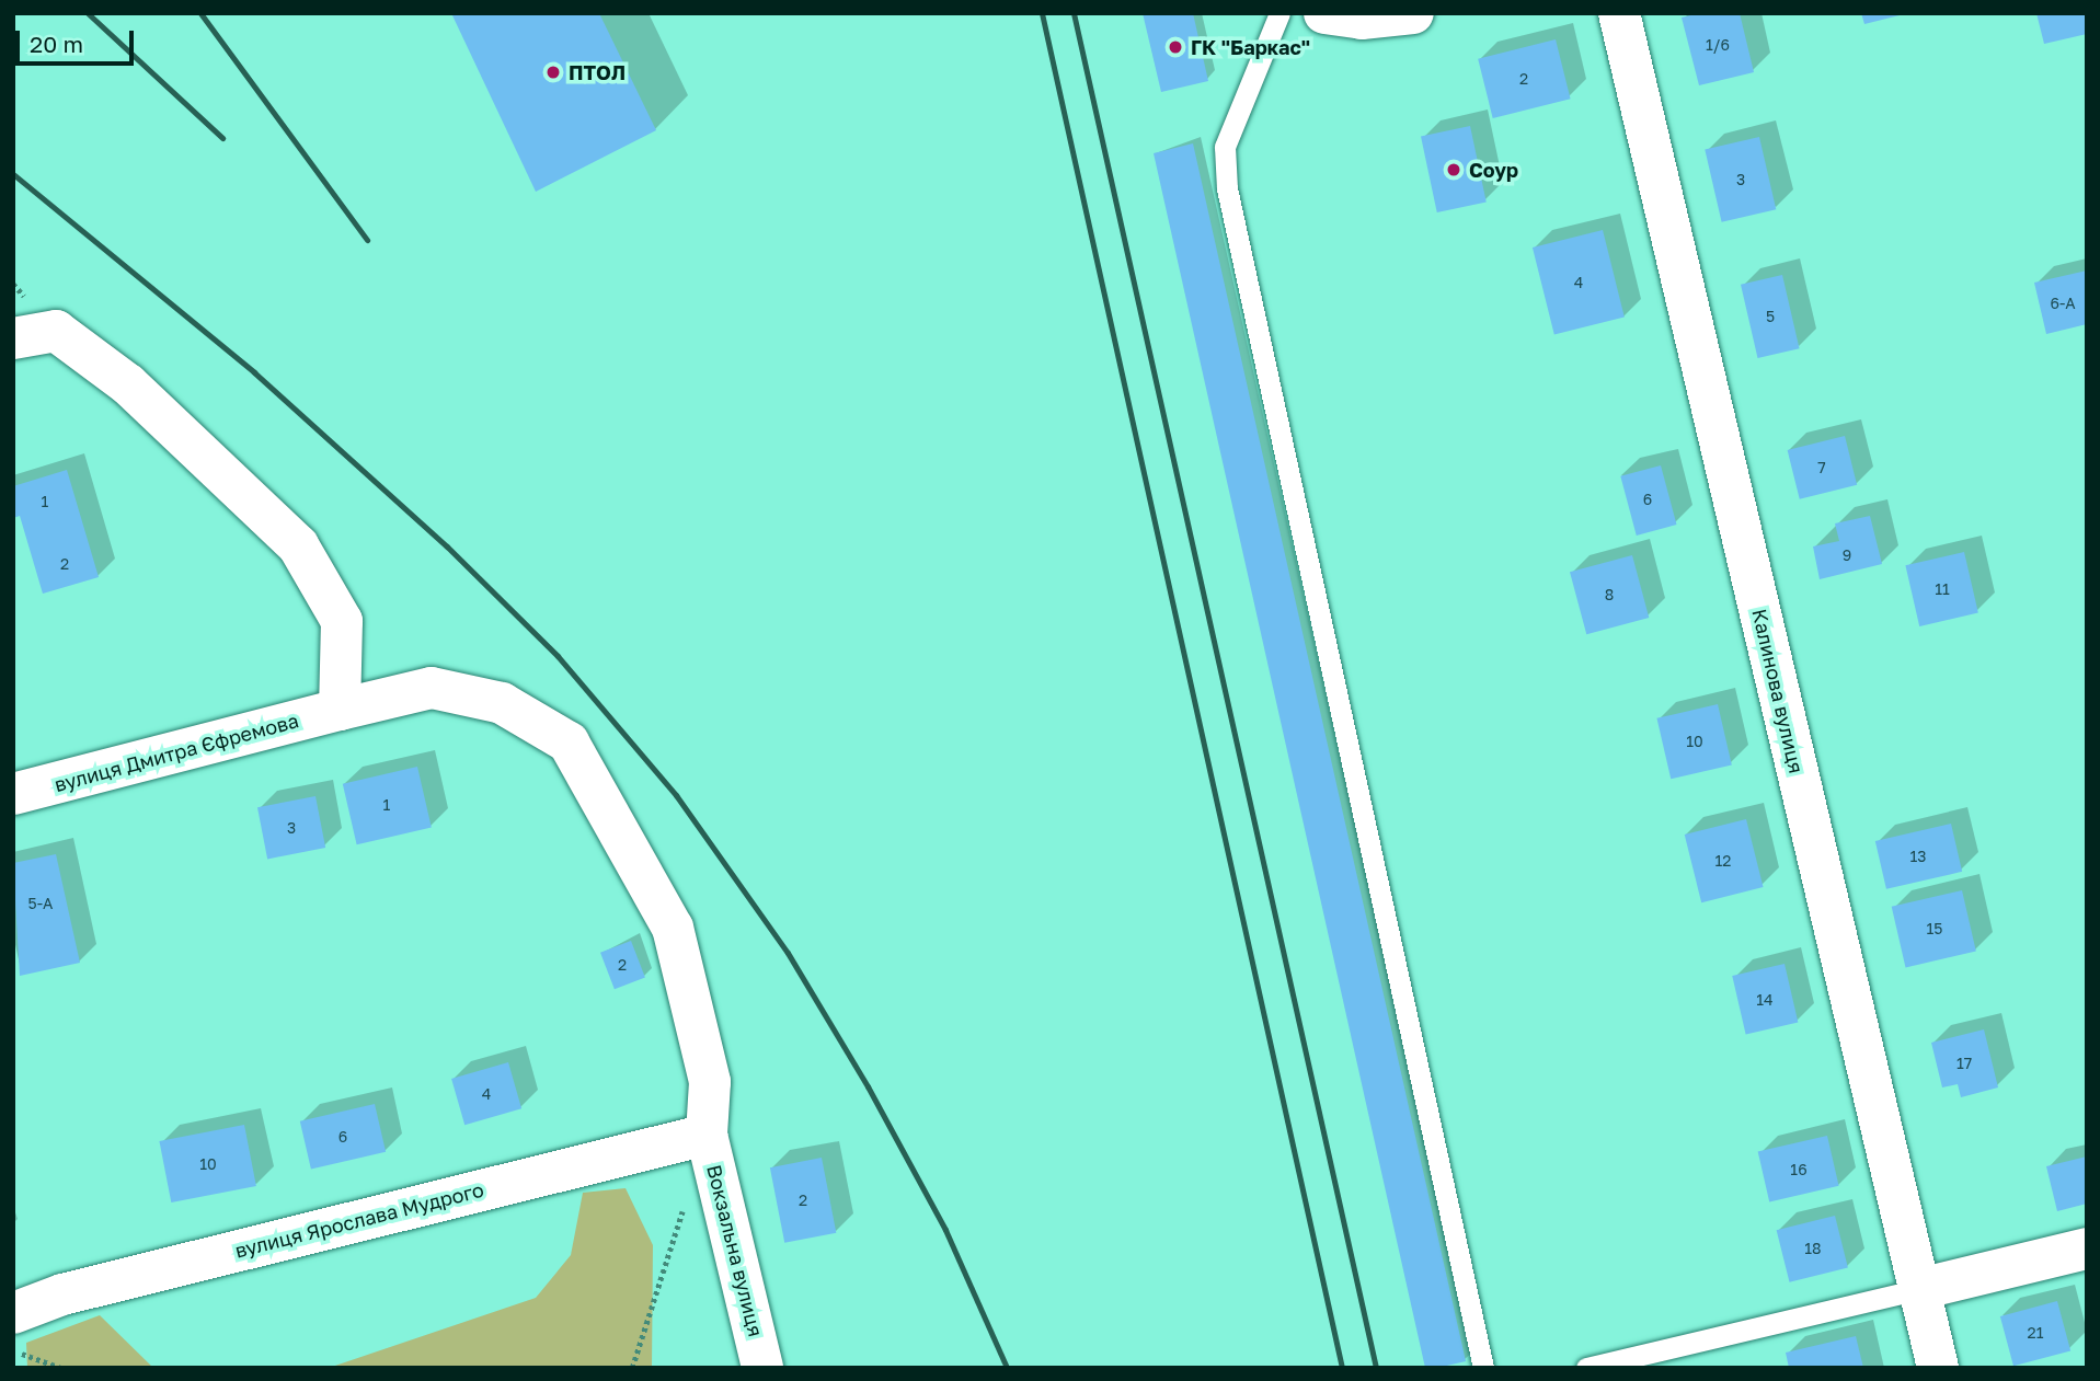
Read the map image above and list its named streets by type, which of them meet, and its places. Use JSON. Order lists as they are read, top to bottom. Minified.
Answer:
{"streets":{"street":["Калинова вулиця","вулиця Дмитра Єфремова","вулиця Ярослава Мудрого","Вокзальна вулиця"]},"crossings":[["вулиця Дмитра Єфремова","вулиця Ярослава Мудрого"],["вулиця Дмитра Єфремова","Вокзальна вулиця"],["вулиця Ярослава Мудрого","Вокзальна вулиця"]],"places":["ГК \"Баркас\"","ПТОЛ","Соур"],"house_numbers":["1/6","2","3","4","6-А","5","7","6","1","9","2","11","8","10","1","3","13","12","5-А","15","2","14","17","4","6","10","16","2","18","21"],"scale_bar":"20 m"}
